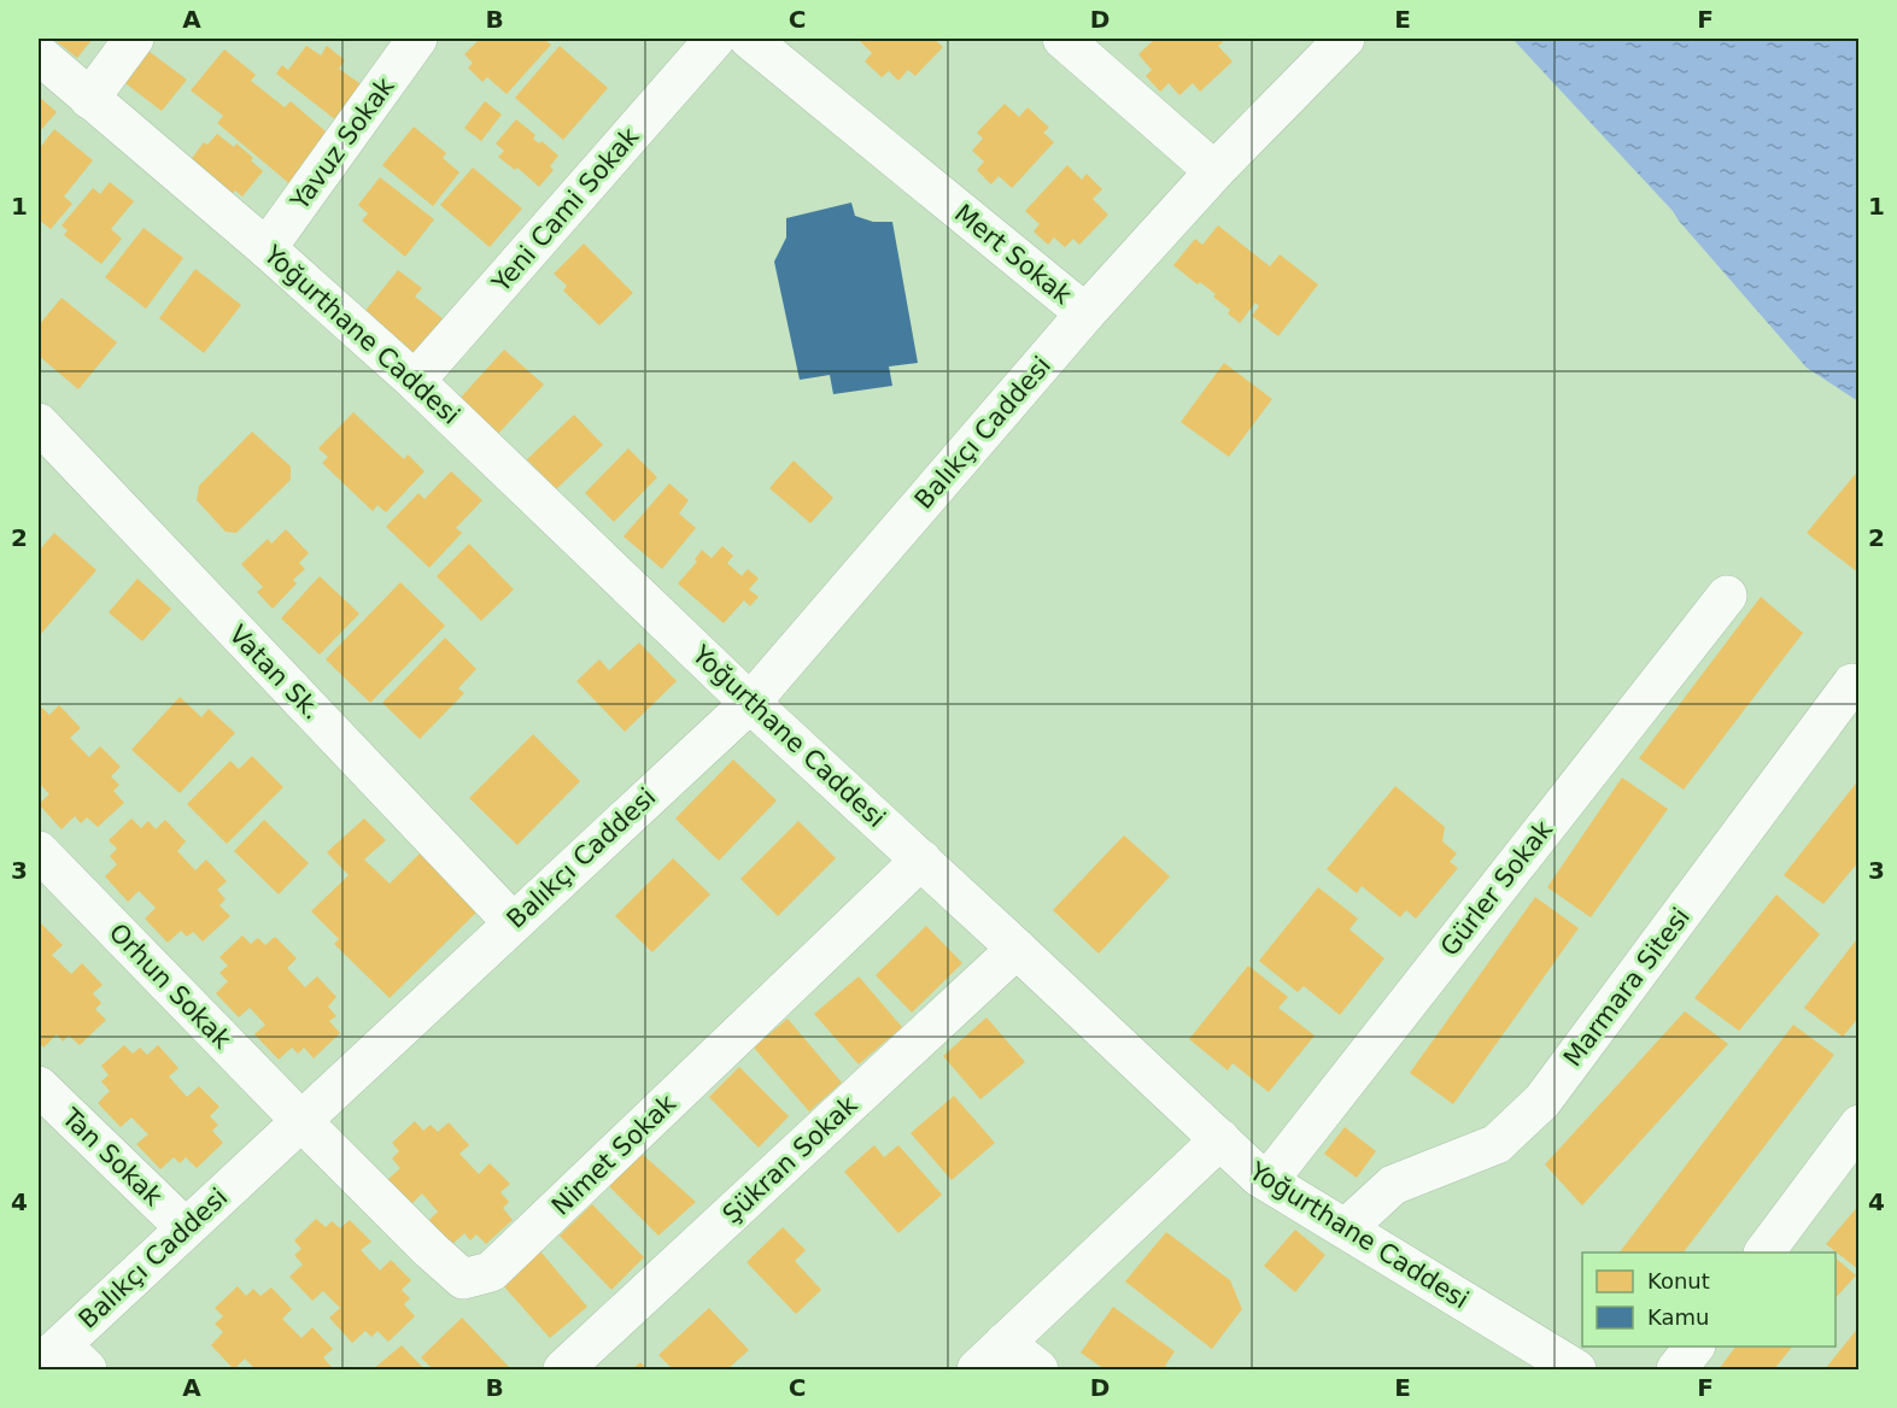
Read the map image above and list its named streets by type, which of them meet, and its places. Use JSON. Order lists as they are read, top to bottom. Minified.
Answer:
{"streets":{"street":["Yavuz Sokak","Yeni Cami Sokak","Mert Sokak","Yoğurthane Caddesi","Balıkçı Caddesi","Vatan Sk.","Gürler Sokak","Orhun Sokak","Marmara Sitesi","Nimet Sokak","Tan Sokak","Şükran Sokak"]},"crossings":[["Yavuz Sokak","Yoğurthane Caddesi"],["Yeni Cami Sokak","Yoğurthane Caddesi"],["Mert Sokak","Balıkçı Caddesi"],["Yoğurthane Caddesi","Balıkçı Caddesi"],["Yoğurthane Caddesi","Gürler Sokak"],["Yoğurthane Caddesi","Marmara Sitesi"],["Yoğurthane Caddesi","Nimet Sokak"],["Yoğurthane Caddesi","Şükran Sokak"],["Balıkçı Caddesi","Vatan Sk."],["Balıkçı Caddesi","Orhun Sokak"],["Balıkçı Caddesi","Nimet Sokak"],["Balıkçı Caddesi","Tan Sokak"],["Orhun Sokak","Nimet Sokak"]],"legend":["Konut","Kamu"],"grid":{"columns":["A","B","C","D","E","F"],"rows":["1","2","3","4"]}}
